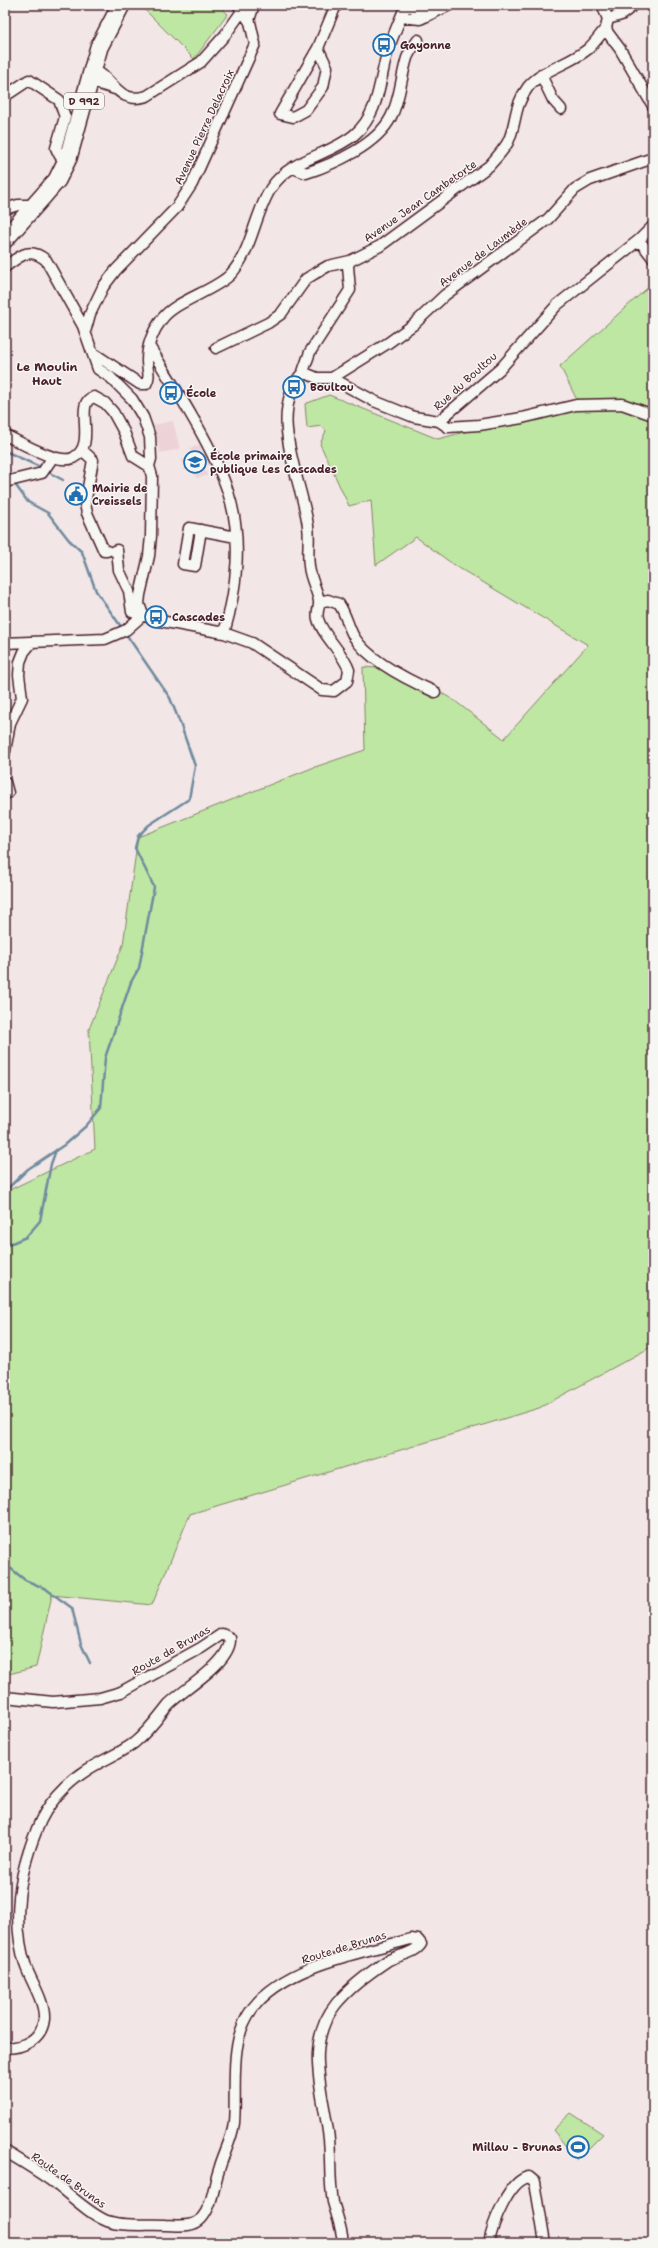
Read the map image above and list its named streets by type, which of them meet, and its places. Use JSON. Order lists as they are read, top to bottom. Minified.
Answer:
{"streets":{"main road":["D 992"],"street":["Avenue Pierre Delacroix","Avenue Jean Cambetorte","Avenue de Laumède","Rue du Boultou","Route de Brunas"]},"crossings":[["Avenue de Laumède","Rue du Boultou"]],"districts":["Le Moulin Haut"],"places":{"bus stop":["Gayonne","Boultou","École","Cascades"],"school or university":["École primaire publique Les Cascades"],"public building":["Mairie de Creissels"],"sports":["Millau - Brunas"]}}
